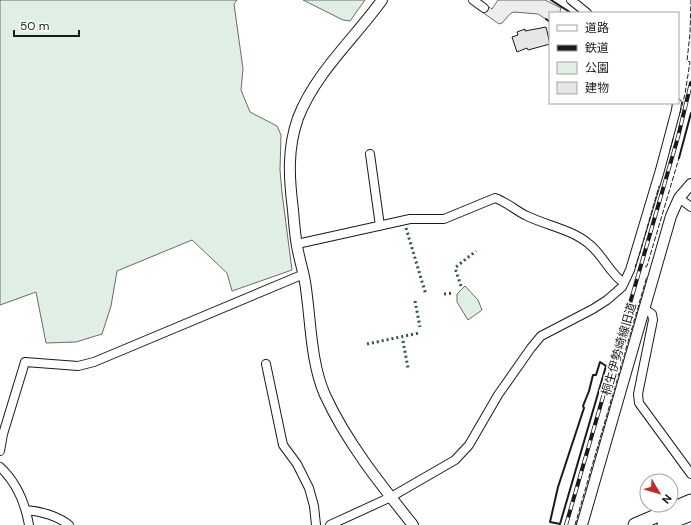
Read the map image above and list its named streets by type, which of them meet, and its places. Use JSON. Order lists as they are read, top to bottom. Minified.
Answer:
{"streets":{"street":["桐生伊勢崎線旧道"]},"legend":["道路","鉄道","公園","建物"],"scale_bar":"50 m","north":"bottom right"}
